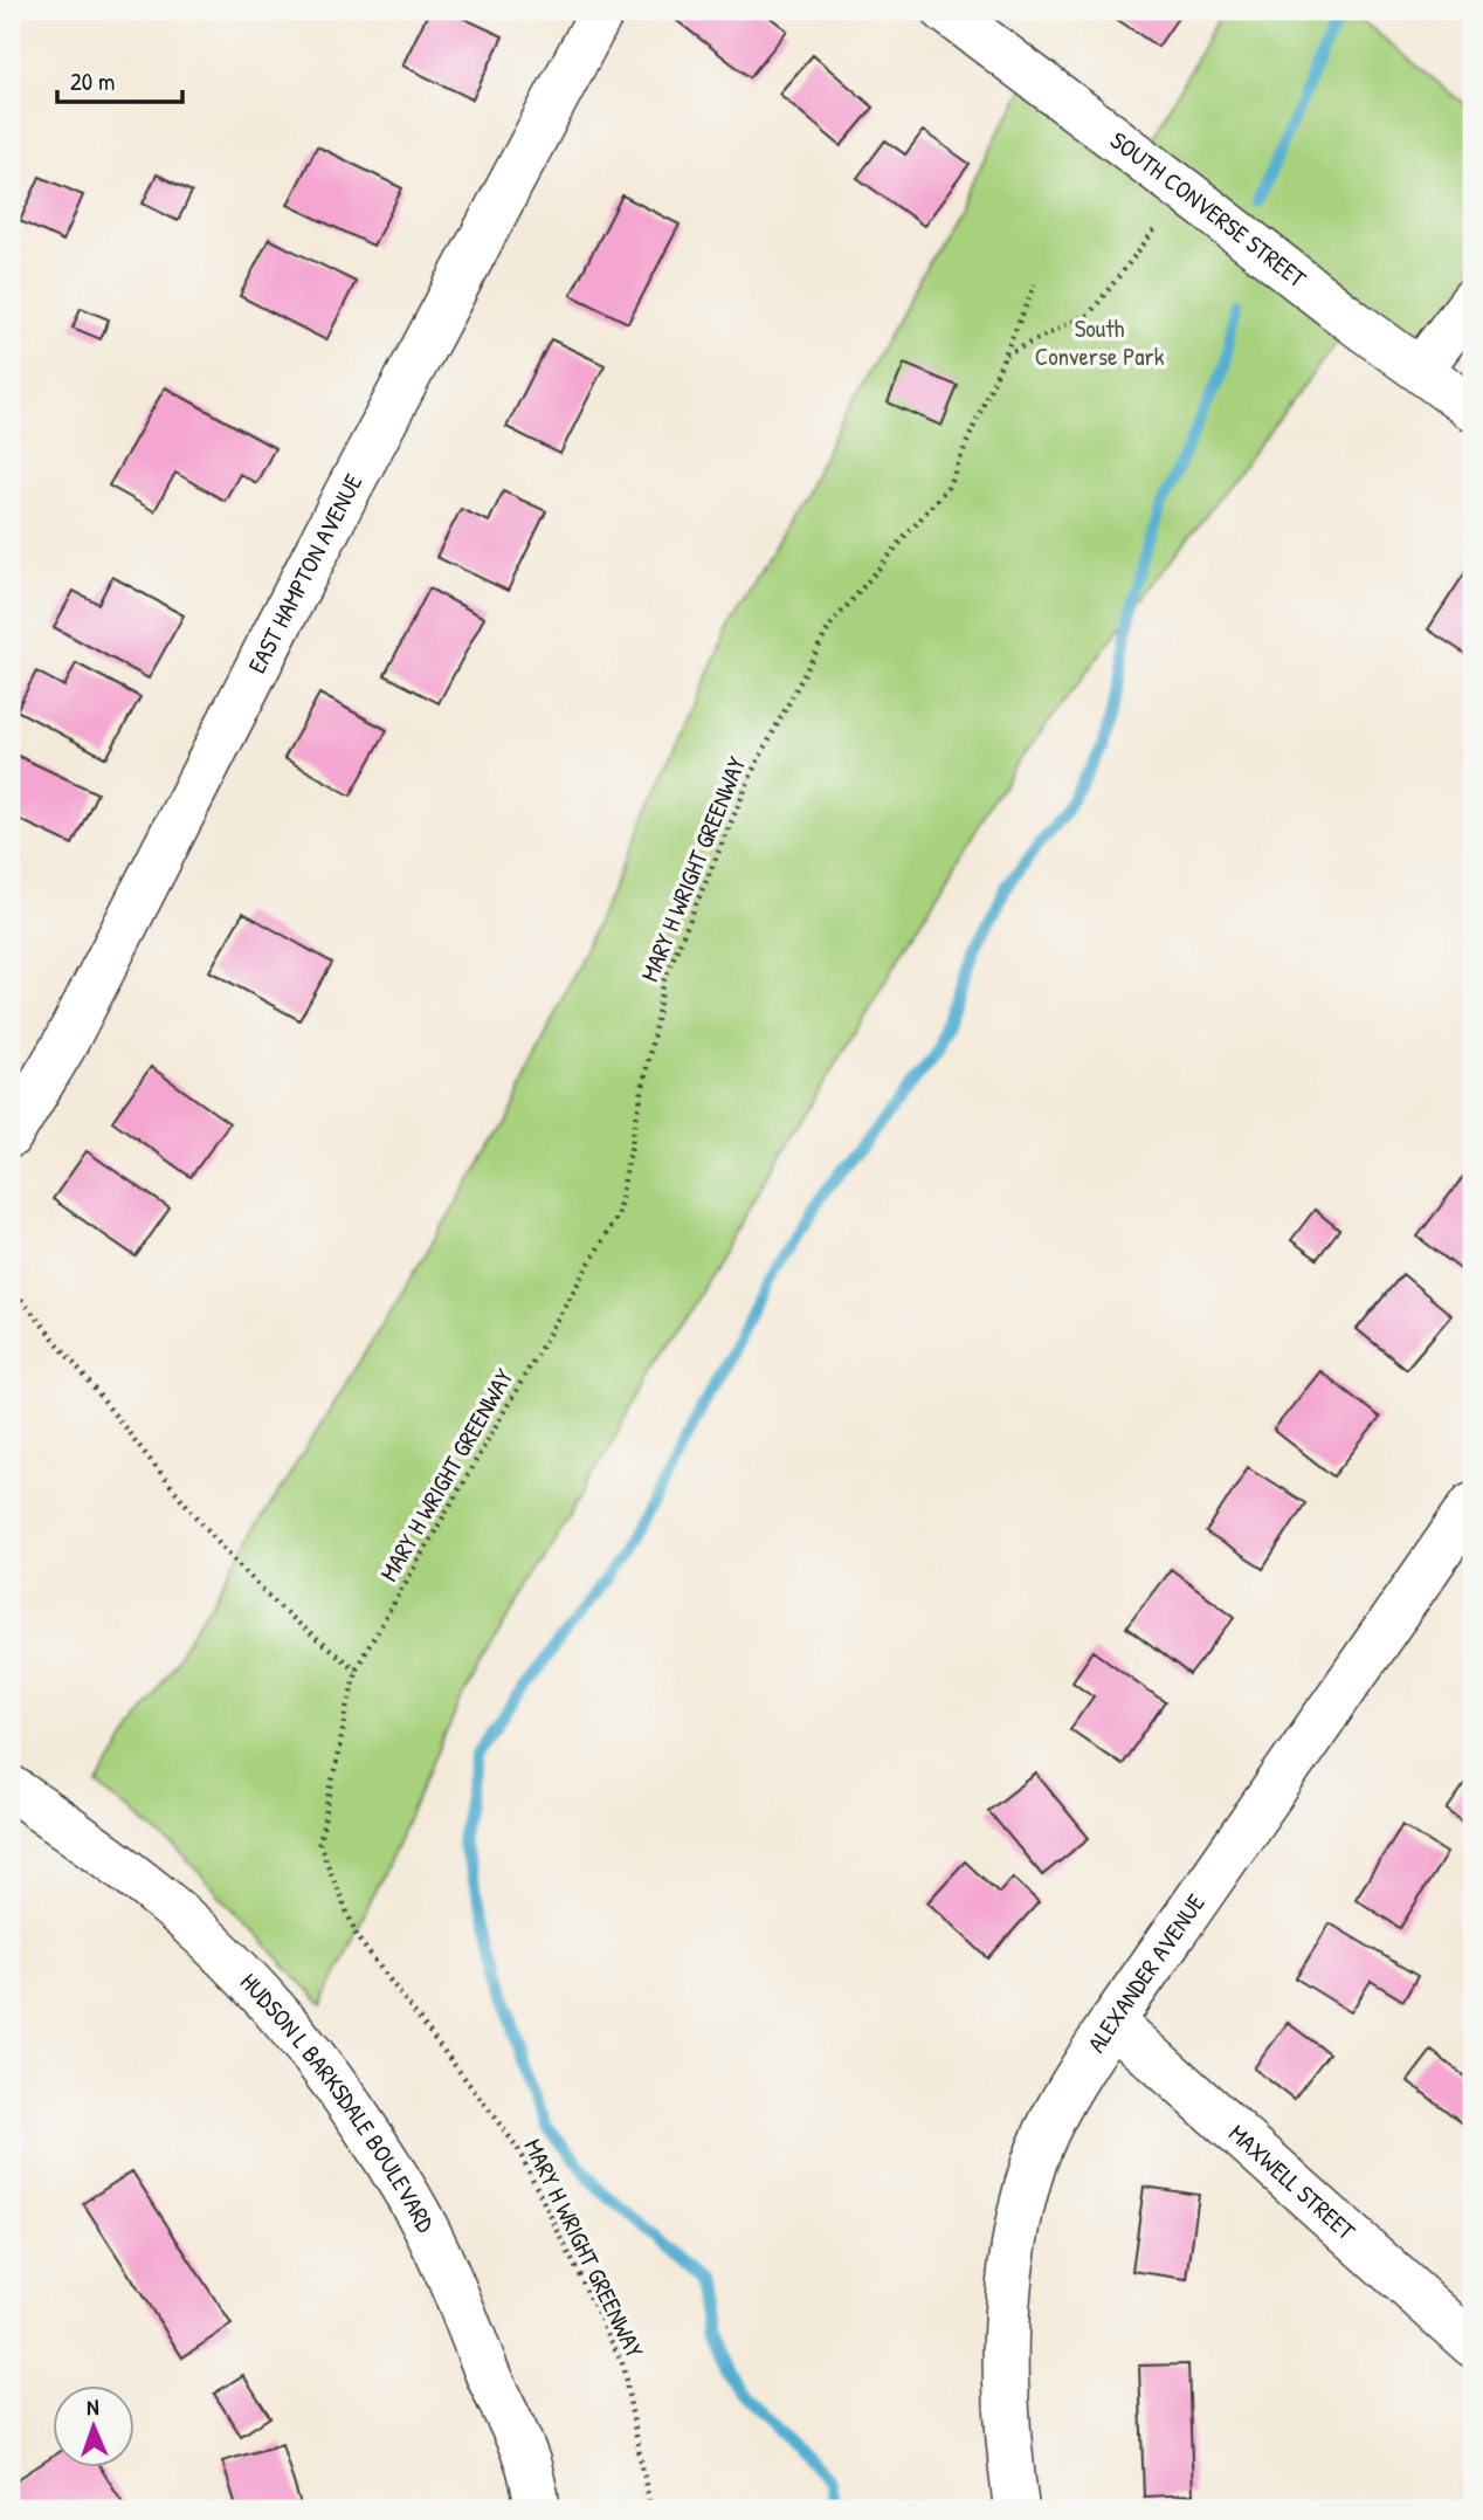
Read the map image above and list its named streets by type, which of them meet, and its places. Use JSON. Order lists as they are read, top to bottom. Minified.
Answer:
{"streets":{"street":["SOUTH CONVERSE STREET","EAST HAMPTON AVENUE","ALEXANDER AVENUE","HUDSON L BARKSDALE BOULEVARD","MAXWELL STREET"],"path":["MARY H WRIGHT GREENWAY"]},"crossings":[["ALEXANDER AVENUE","MAXWELL STREET"]],"parks":["South Converse Park"],"scale_bar":"20 m","north":"top"}
